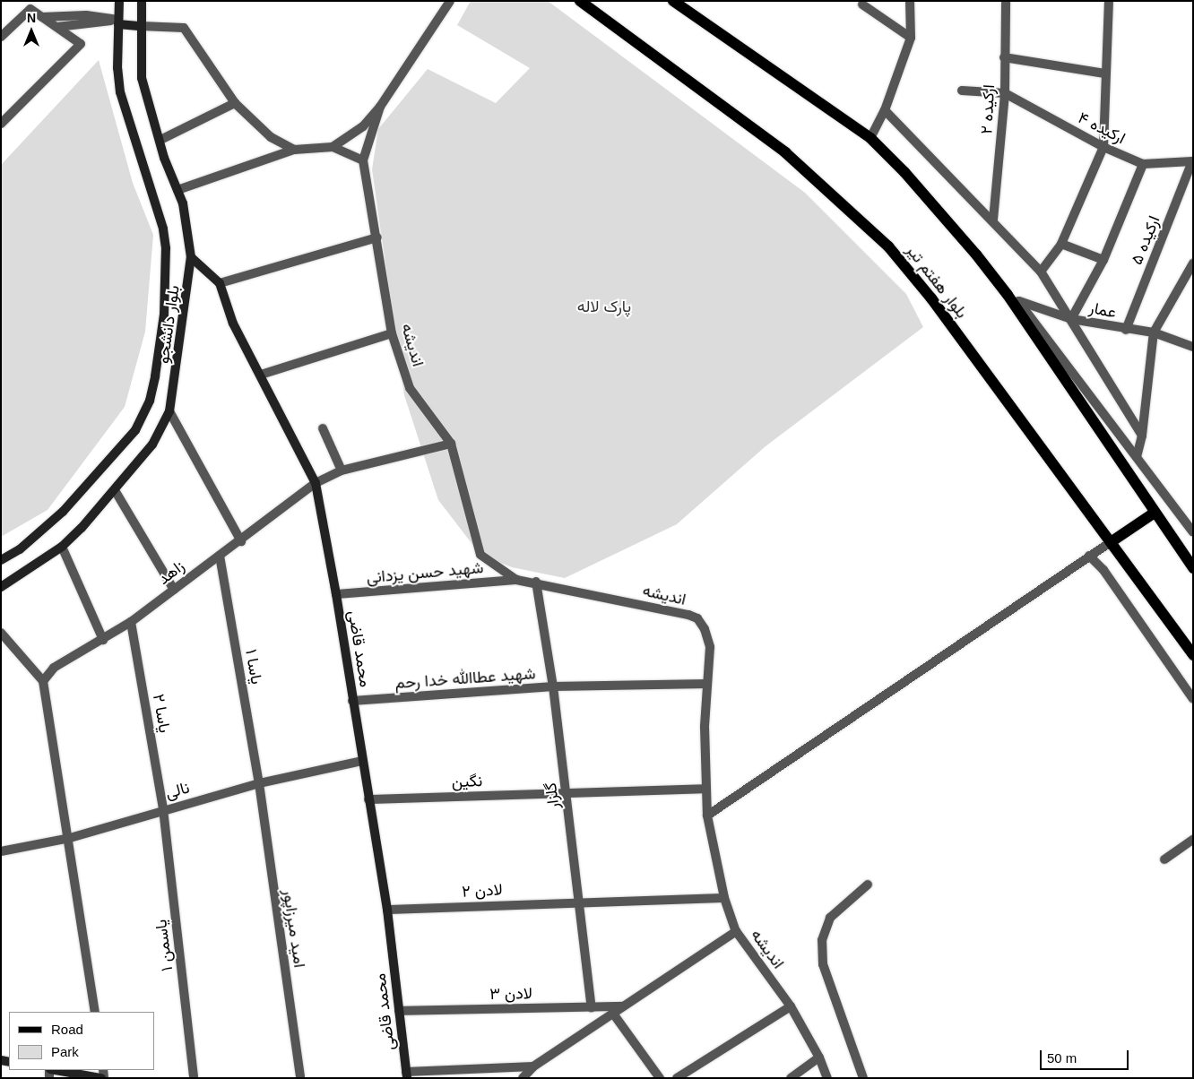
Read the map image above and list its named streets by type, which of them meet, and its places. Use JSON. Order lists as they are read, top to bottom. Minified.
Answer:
{"streets":{"main road":["بلوار هفتم تیر","بلوار دانشجو","محمد قاضی"],"street":["ارکیده ۲","ارکیده ۴","ارکیده ۵","عمار","اندیشه","زاهد","شهید حسن یزدانی","یاسا ۱","شهید عطاالله خدا رحم","یاسا ۲","نگین","نالی","گلزار","لادن ۲","امید میرزاپور","یاسمن ۱","لادن ۳"]},"crossings":[["ارکیده ۲","ارکیده ۴"],["ارکیده ۴","ارکیده ۵"],["ارکیده ۵","عمار"],["بلوار دانشجو","محمد قاضی"],["اندیشه","زاهد"],["اندیشه","شهید حسن یزدانی"],["اندیشه","شهید عطاالله خدا رحم"],["اندیشه","نگین"],["اندیشه","گلزار"],["اندیشه","لادن ۲"],["زاهد","محمد قاضی"],["زاهد","یاسا ۱"],["زاهد","یاسا ۲"],["شهید حسن یزدانی","محمد قاضی"],["محمد قاضی","شهید عطاالله خدا رحم"],["محمد قاضی","نگین"],["محمد قاضی","نالی"],["محمد قاضی","لادن ۲"],["محمد قاضی","لادن ۳"],["یاسا ۱","نالی"],["یاسا ۱","امید میرزاپور"],["شهید عطاالله خدا رحم","گلزار"],["یاسا ۲","نالی"],["یاسا ۲","یاسمن ۱"],["نگین","گلزار"],["نالی","امید میرزاپور"],["نالی","یاسمن ۱"],["گلزار","لادن ۲"],["گلزار","لادن ۳"]],"parks":["پارک لاله"],"legend":["Road","Park"],"scale_bar":"50 m","north":"top"}
